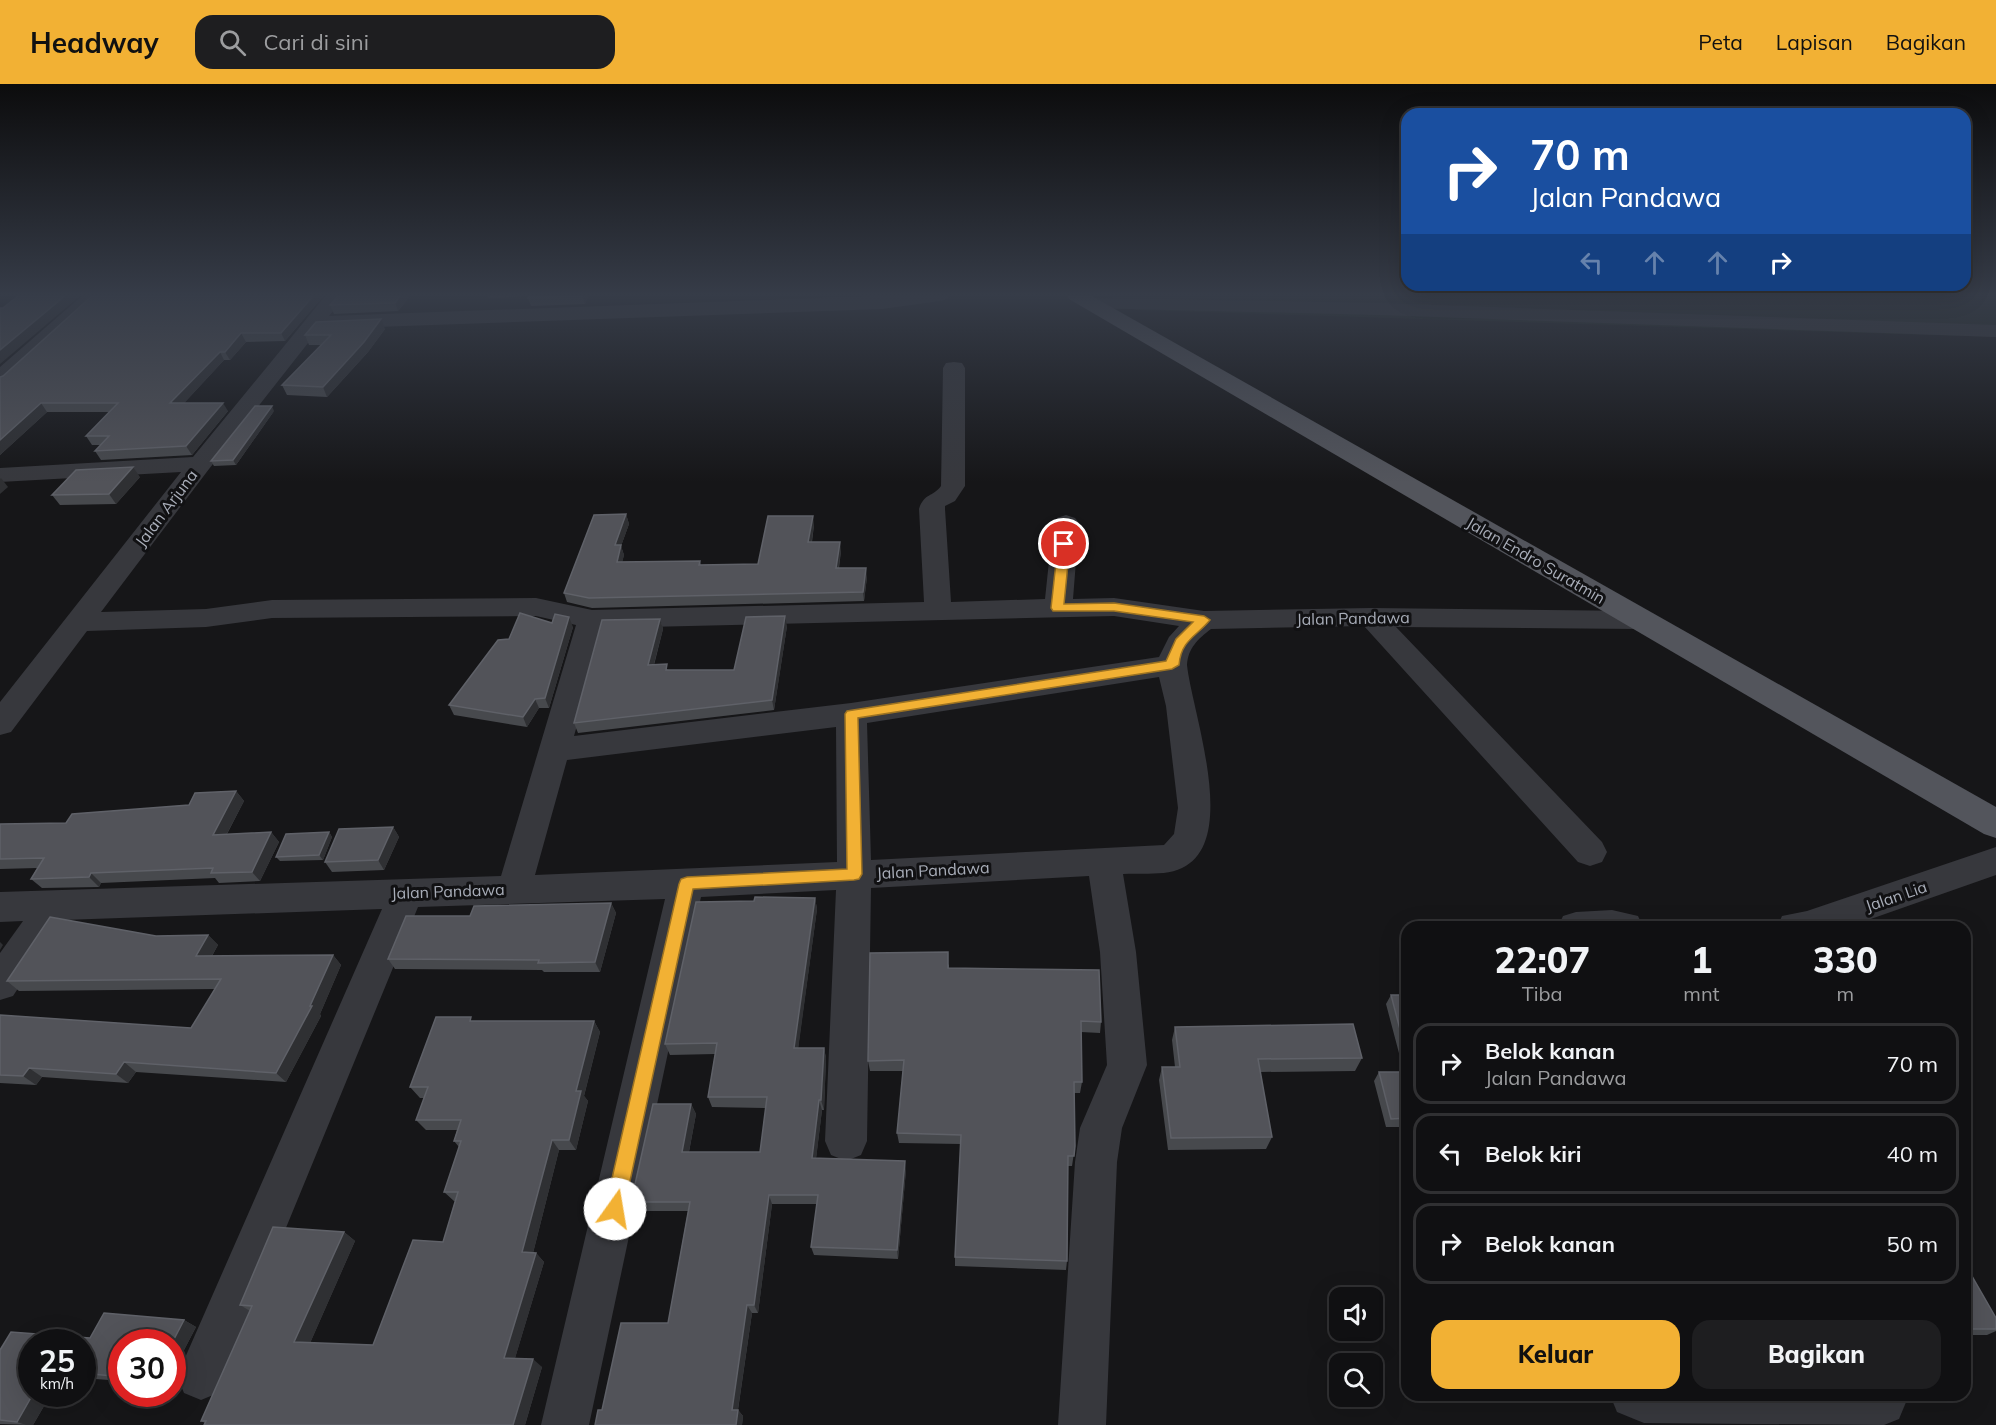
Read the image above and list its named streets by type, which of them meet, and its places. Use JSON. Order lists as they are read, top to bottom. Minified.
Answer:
{"streets":{"main road":["Jalan Endro Suratmin"],"street":["Jalan Arjuna","Jalan Pandawa","Jalan Lia"]},"crossings":[["Jalan Arjuna","Jalan Pandawa"],["Jalan Endro Suratmin","Jalan Pandawa"]],"page":{"header":"Headway","search":"Cari di sini","nav":["Peta","Lapisan","Bagikan"],"turn":["70 m","Jalan Pandawa"],"eta":["22:07","Tiba","1","mnt","330","m"],"list":[{"name":"Belok kanan","note":"Jalan Pandawa","value":"70 m"},{"name":"Belok kiri","value":"40 m"},{"name":"Belok kanan","value":"50 m"}],"buttons":["Keluar","Bagikan"],"speed":"25 km/h","limit":"30"}}
